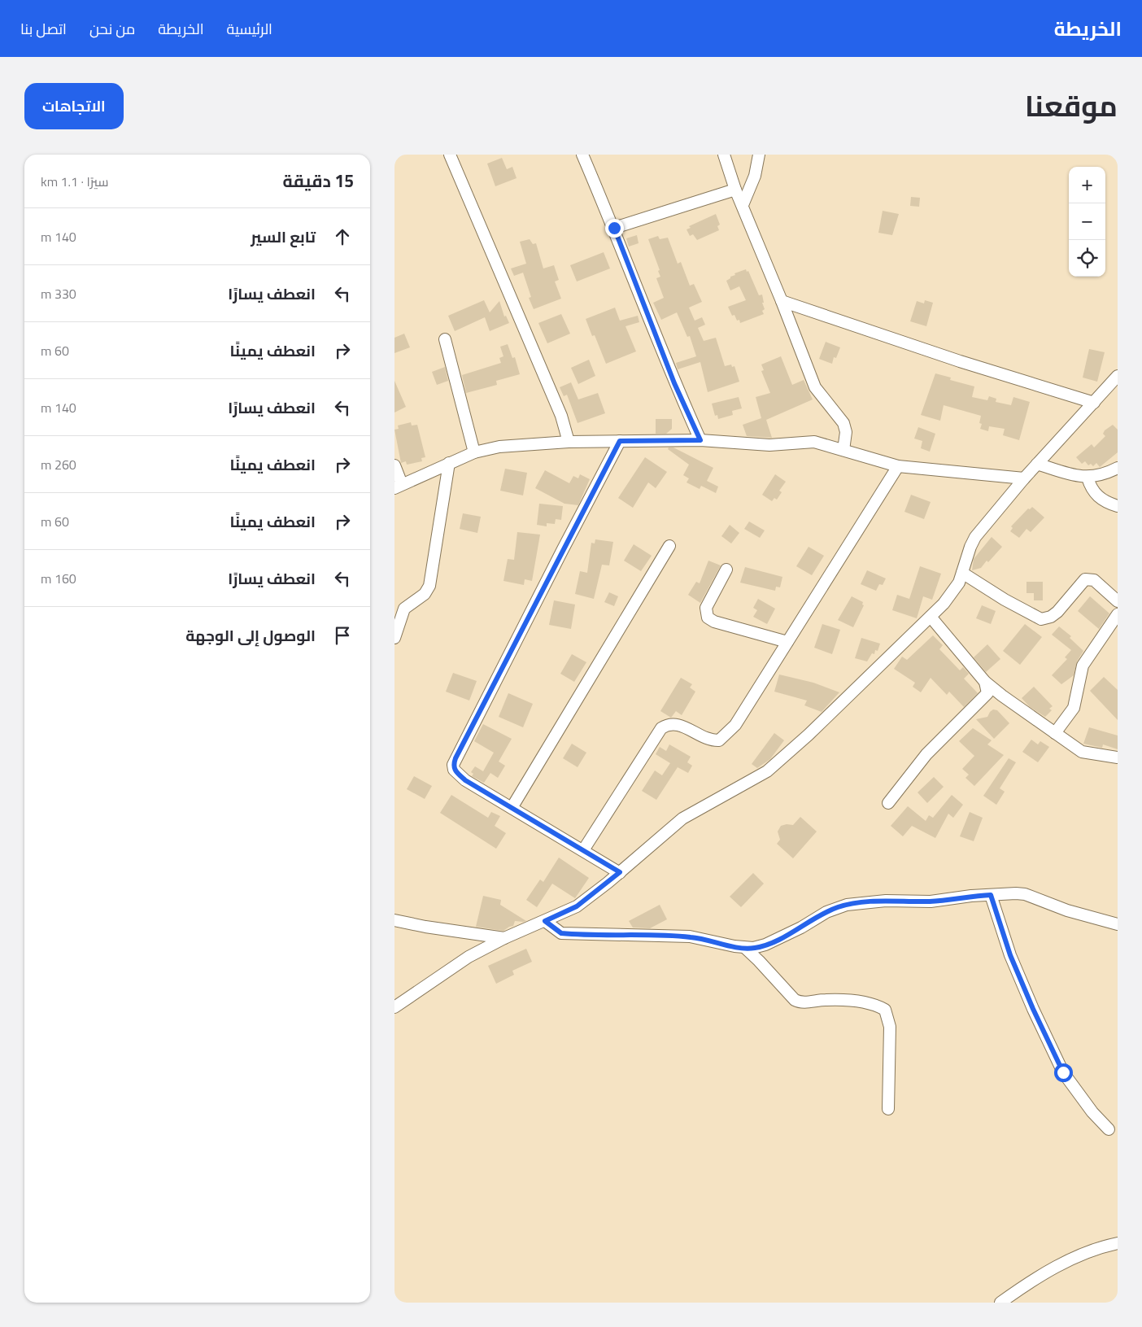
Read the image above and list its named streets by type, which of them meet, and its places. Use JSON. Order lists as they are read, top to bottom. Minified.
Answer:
{"page":{"header":"الخريطة","nav":["الرئيسية","الخريطة","من نحن","اتصل بنا"],"title":"موقعنا","buttons":"الاتجاهات","heading":["15 دقيقة","سيرًا · 1.1 km"],"map_buttons":["+","−"],"list":[["تابع السير","140 m"],["انعطف يسارًا","330 m"],["انعطف يمينًا","60 m"],["انعطف يسارًا","140 m"],["انعطف يمينًا","260 m"],["انعطف يمينًا","60 m"],["انعطف يسارًا","160 m"],"الوصول إلى الوجهة"]}}
